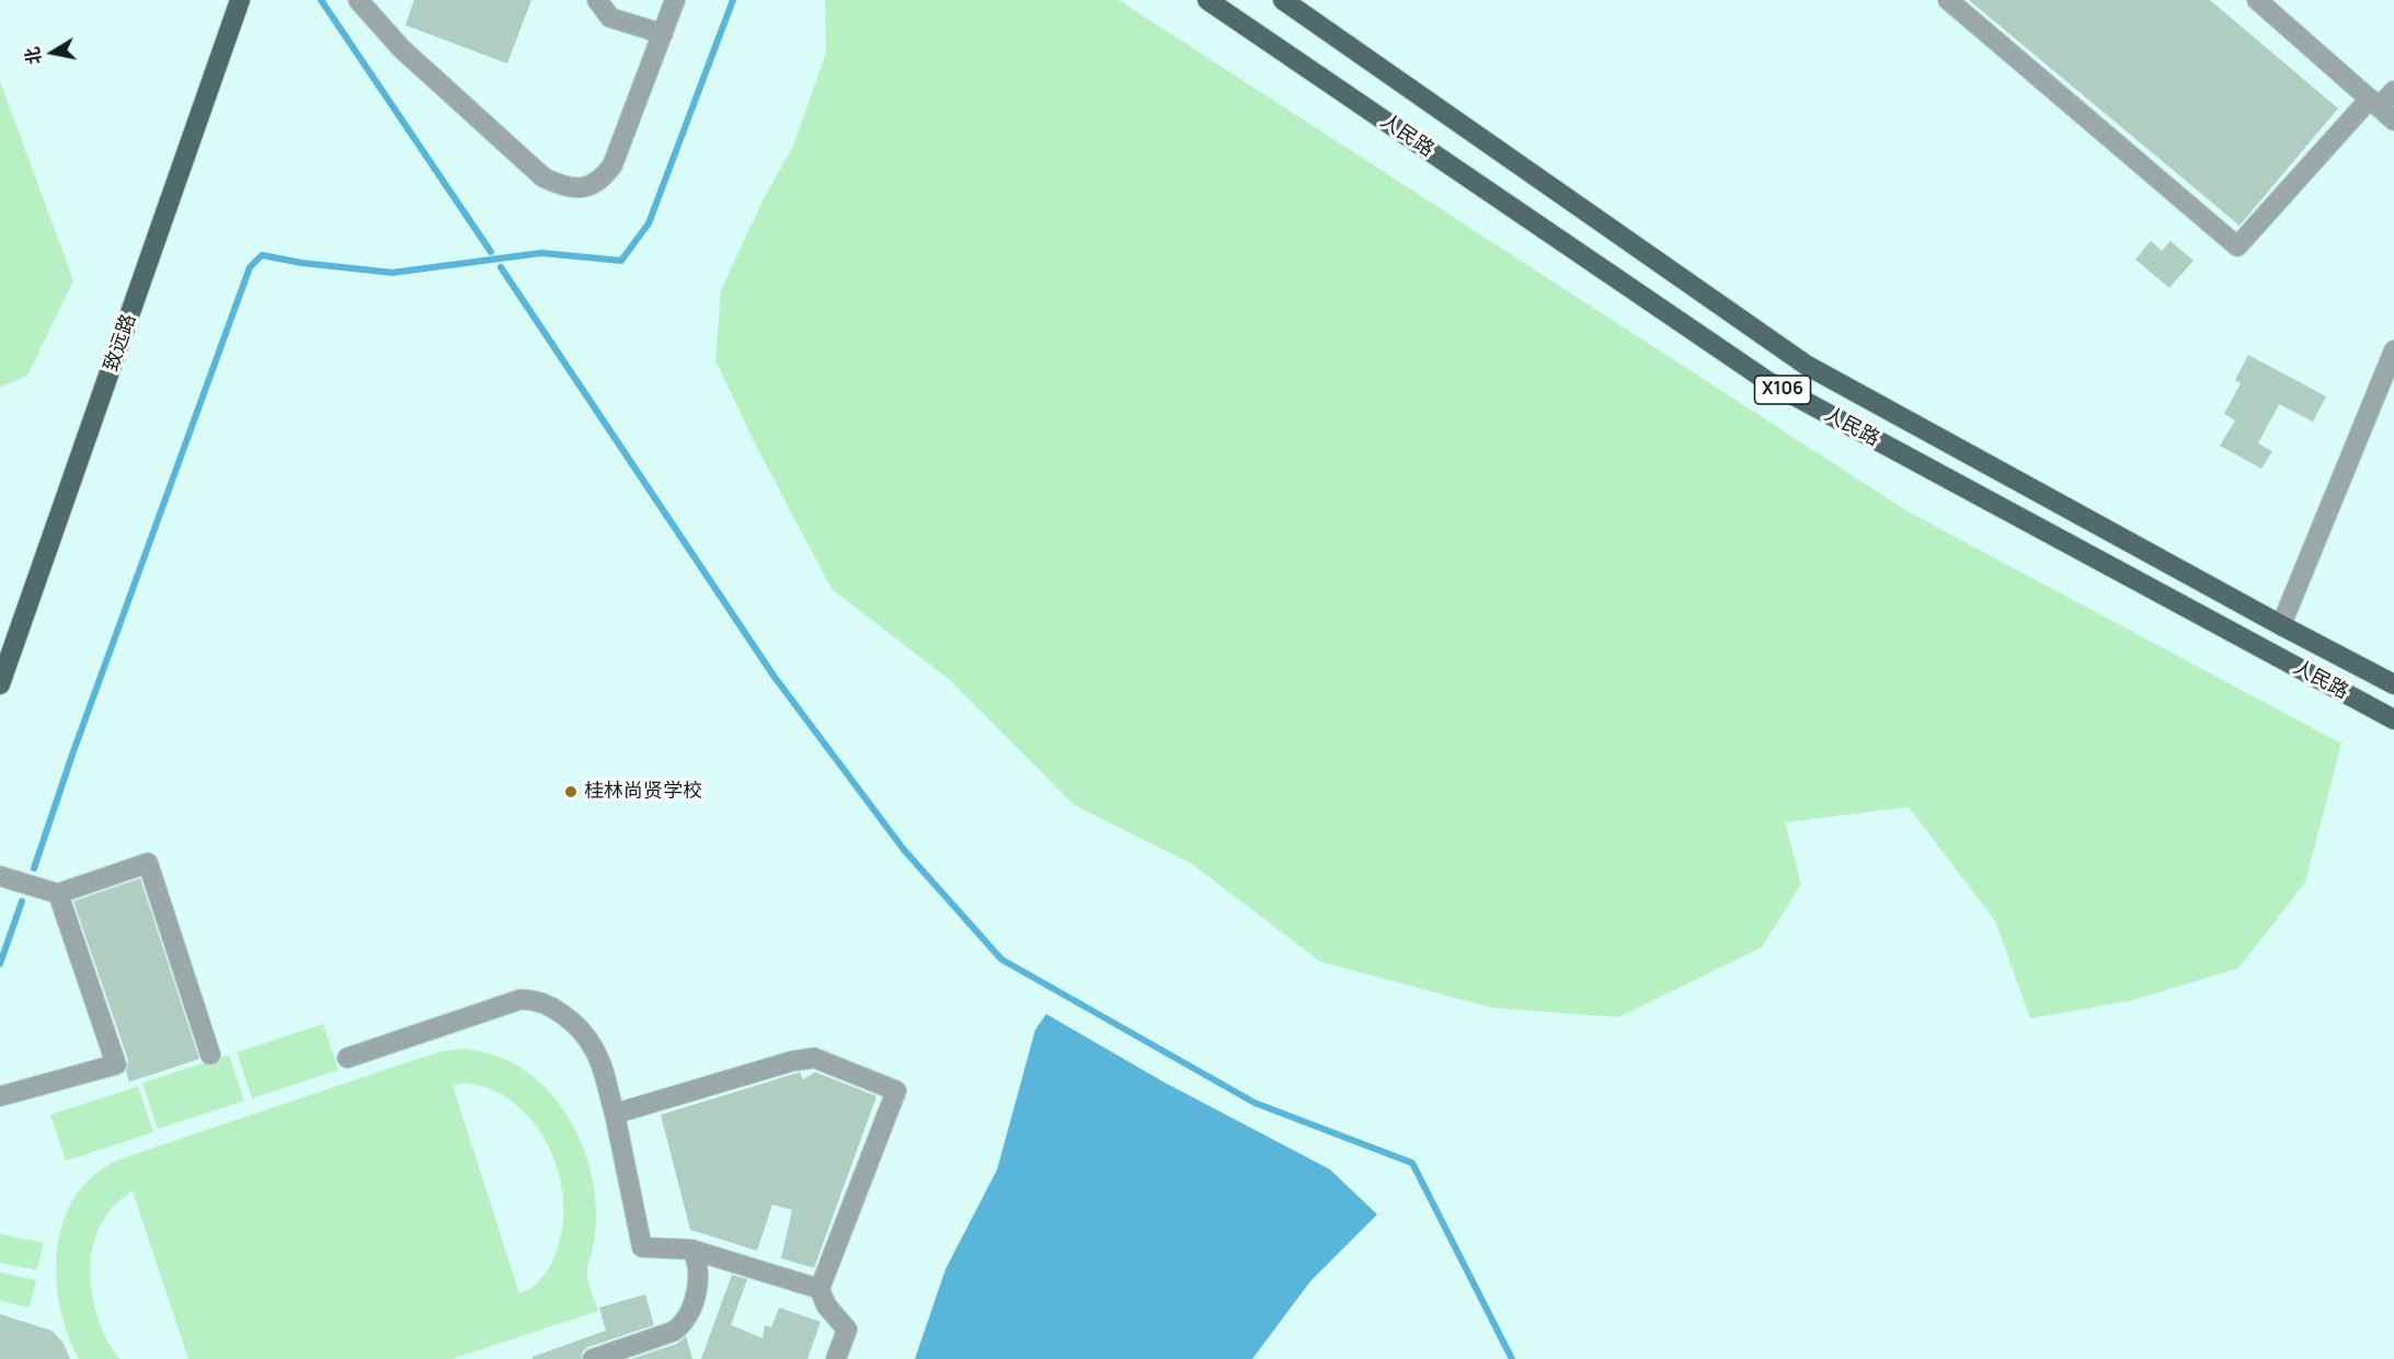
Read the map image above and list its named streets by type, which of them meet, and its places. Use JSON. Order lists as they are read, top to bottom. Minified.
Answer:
{"streets":{"main road":["人民路","致远路","X106"]},"places":["桂林尚贤学校"],"north":"left"}
